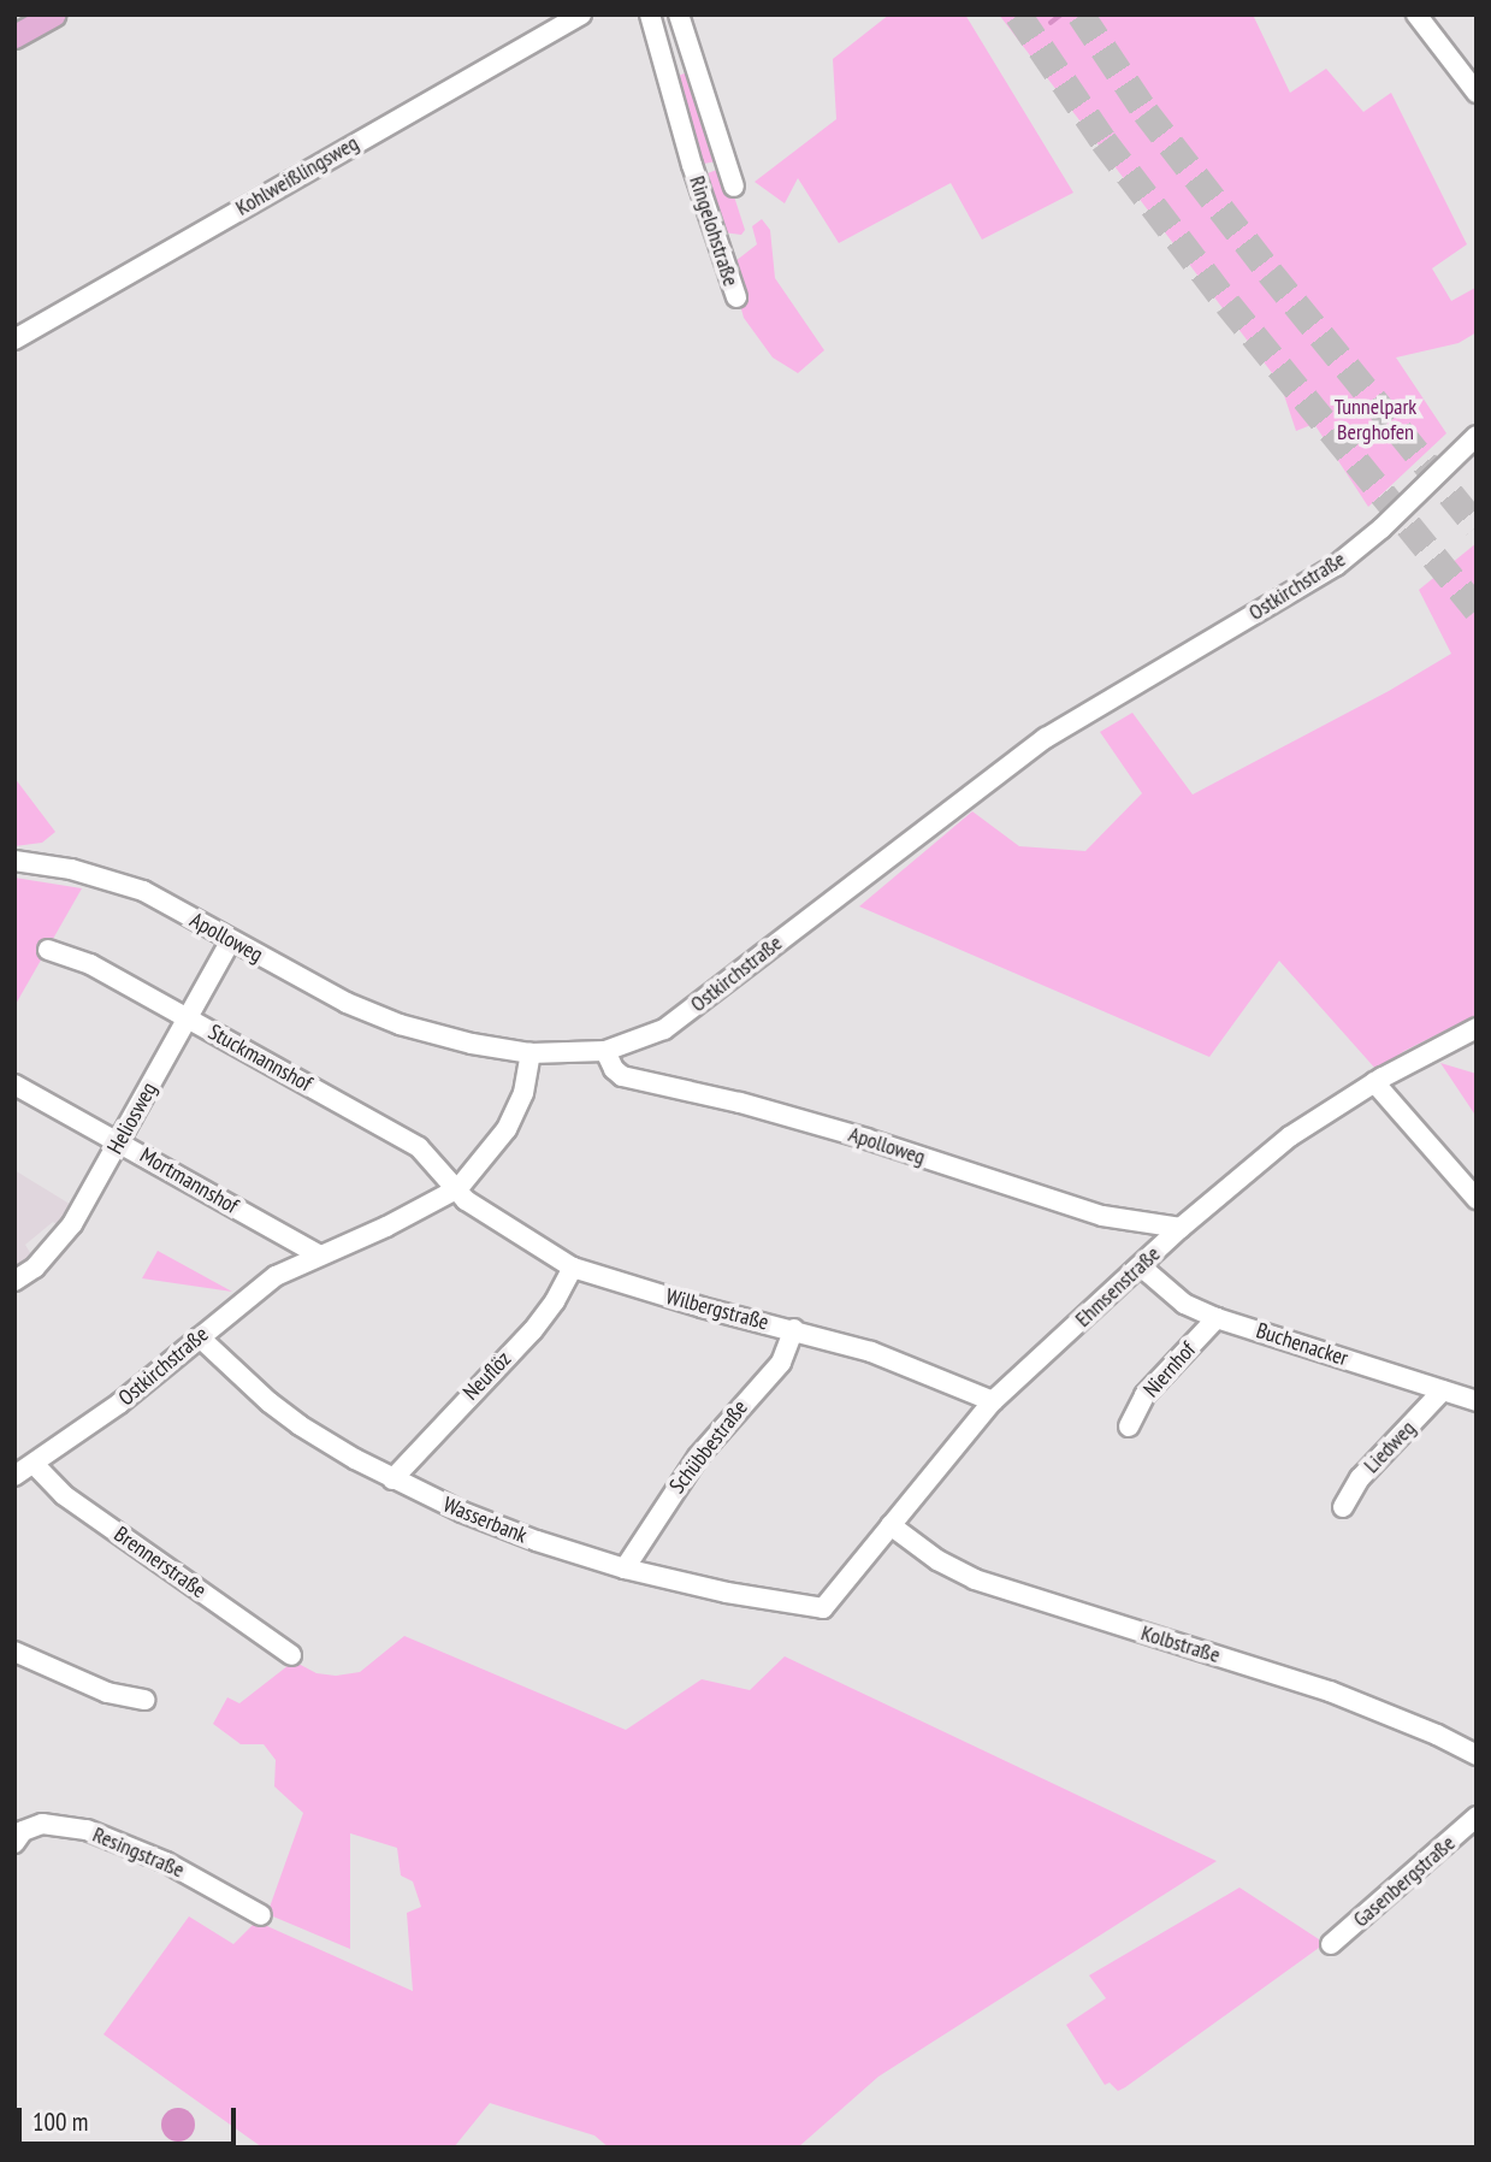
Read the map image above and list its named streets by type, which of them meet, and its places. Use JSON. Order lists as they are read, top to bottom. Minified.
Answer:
{"streets":{"street":["Kohlweißlingsweg","Ringelohstraße","Ostkirchstraße","Apolloweg","Stuckmannshof","Heliosweg","Mortmannshof","Ehmsenstraße","Wilbergstraße","Buchenacker","Niernhof","Neuflöz","Schübbestraße","Liedweg","Wasserbank","Brennerstraße","Kolbstraße","Resingstraße","Gasenbergstraße"]},"crossings":[["Ostkirchstraße","Apolloweg"],["Ostkirchstraße","Stuckmannshof"],["Ostkirchstraße","Mortmannshof"],["Ostkirchstraße","Wilbergstraße"],["Ostkirchstraße","Wasserbank"],["Ostkirchstraße","Brennerstraße"],["Apolloweg","Heliosweg"],["Apolloweg","Ehmsenstraße"],["Stuckmannshof","Heliosweg"],["Stuckmannshof","Wilbergstraße"],["Heliosweg","Mortmannshof"],["Ehmsenstraße","Wilbergstraße"],["Ehmsenstraße","Buchenacker"],["Ehmsenstraße","Wasserbank"],["Ehmsenstraße","Kolbstraße"],["Wilbergstraße","Neuflöz"],["Wilbergstraße","Schübbestraße"],["Buchenacker","Niernhof"],["Buchenacker","Liedweg"],["Neuflöz","Wasserbank"],["Schübbestraße","Wasserbank"]],"parks":["Tunnelpark Berghofen"],"scale_bar":"100 m"}
